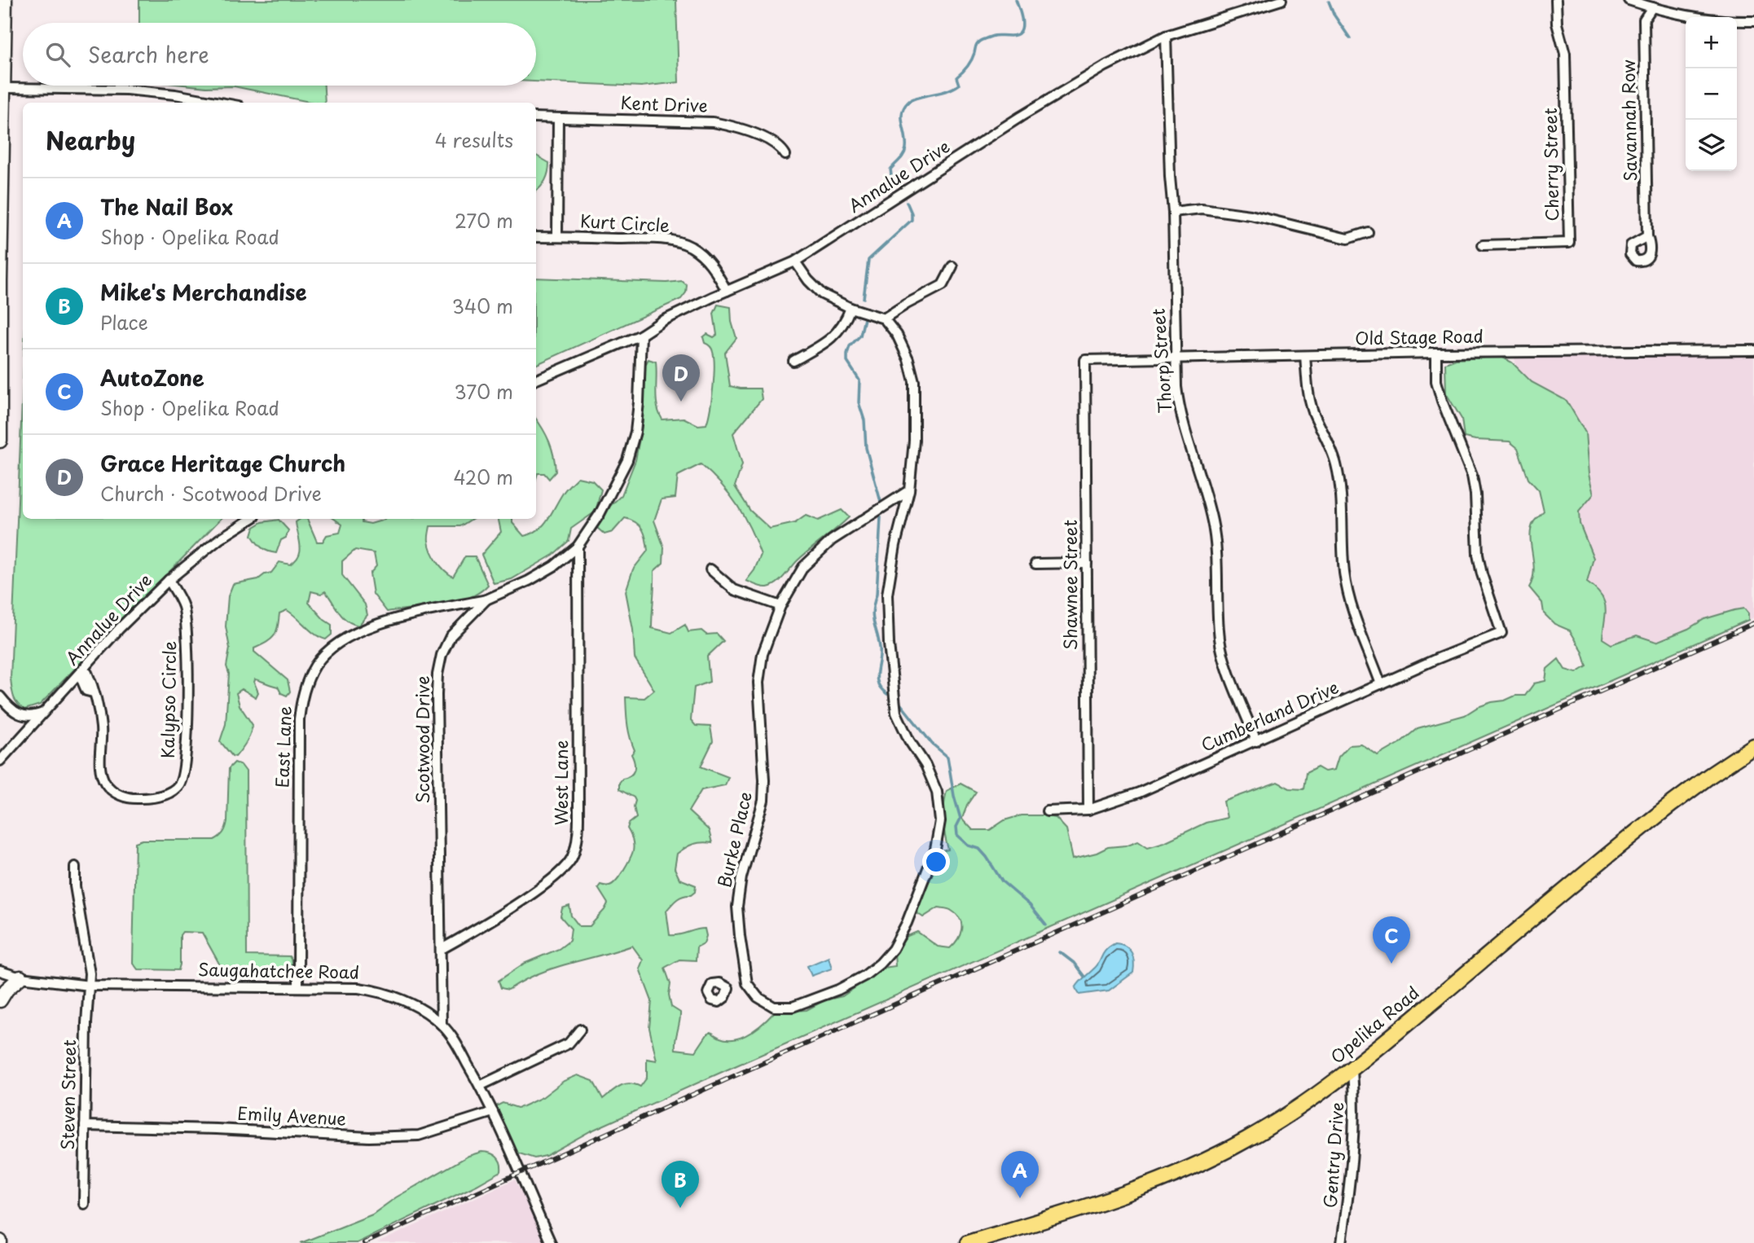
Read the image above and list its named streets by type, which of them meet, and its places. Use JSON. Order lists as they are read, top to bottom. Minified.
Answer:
{"streets":{"main road":["Opelika Road"],"street":["Kent Drive","Savannah Row","Cherry Street","Annalue Drive","Kurt Circle","Old Stage Road","Thorp Street","Shawnee Street","Kalypso Circle","Cumberland Drive","Scotwood Drive","East Lane","West Lane","Burke Place","Saugahatchee Road","Steven Street","Emily Avenue","Gentry Drive"]},"crossings":[["Annalue Drive","Kurt Circle"],["Annalue Drive","Thorp Street"],["Annalue Drive","Kalypso Circle"],["Annalue Drive","Scotwood Drive"],["Old Stage Road","Thorp Street"],["Old Stage Road","Shawnee Street"],["Old Stage Road","Cumberland Drive"],["Thorp Street","Cumberland Drive"],["Shawnee Street","Cumberland Drive"],["Scotwood Drive","East Lane"],["Scotwood Drive","West Lane"],["Scotwood Drive","Saugahatchee Road"],["East Lane","Saugahatchee Road"],["Saugahatchee Road","Steven Street"],["Saugahatchee Road","Emily Avenue"],["Opelika Road","Gentry Drive"],["Steven Street","Emily Avenue"]],"page":{"map_buttons":["+","−"],"search":"Search here","heading":["Nearby","4 results"],"list":[{"mark":"A","name":"The Nail Box","note":"Shop · Opelika Road","value":"270 m"},{"mark":"B","name":"Mike's Merchandise","note":"Place","value":"340 m"},{"mark":"C","name":"AutoZone","note":"Shop · Opelika Road","value":"370 m"},{"mark":"D","name":"Grace Heritage Church","note":"Church · Scotwood Drive","value":"420 m"}],"pins":["D","C","A","B"]}}
